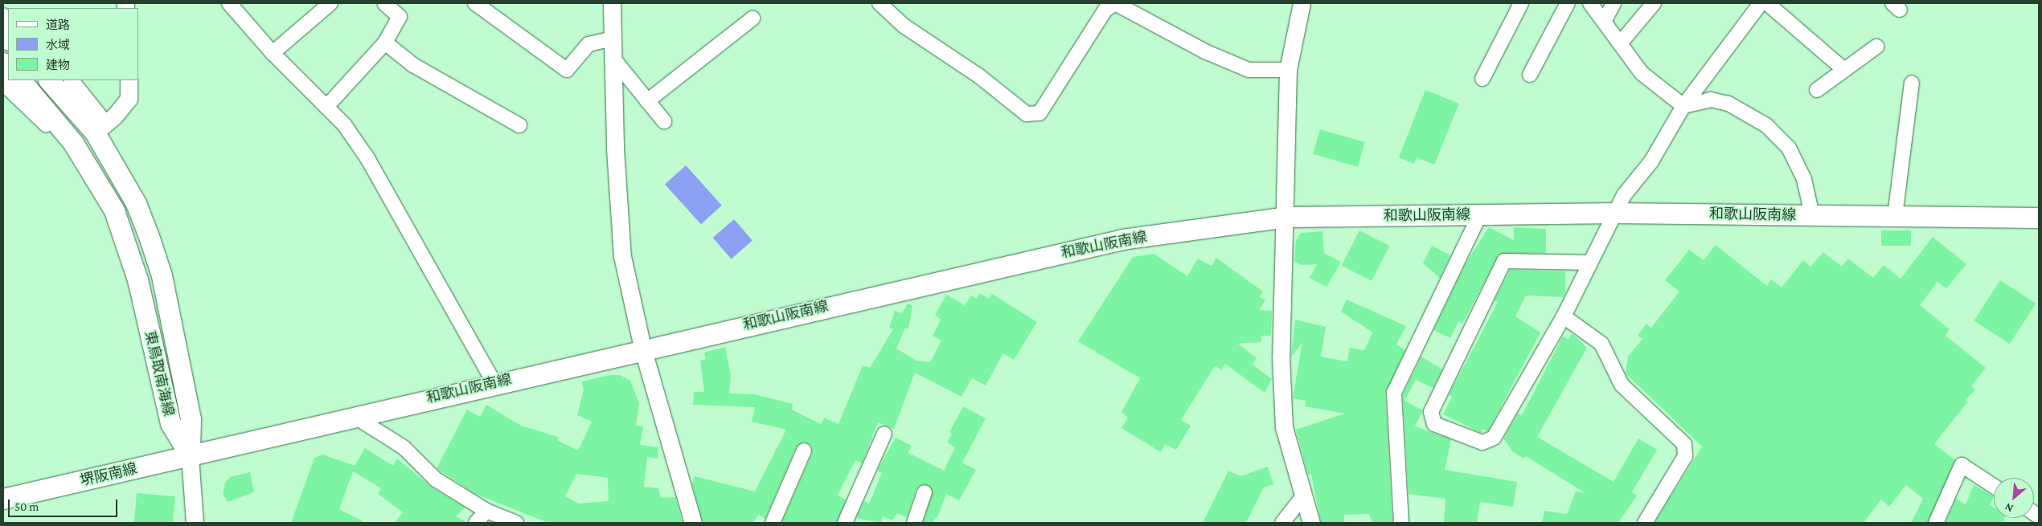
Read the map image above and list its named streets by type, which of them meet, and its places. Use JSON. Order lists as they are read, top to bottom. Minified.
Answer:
{"streets":{"main road":["和歌山阪南線","東鳥取南海線","堺阪南線"]},"crossings":[["和歌山阪南線","東鳥取南海線"],["和歌山阪南線","堺阪南線"],["東鳥取南海線","堺阪南線"]],"legend":["道路","水域","建物"],"scale_bar":"50 m","north":"bottom left"}
